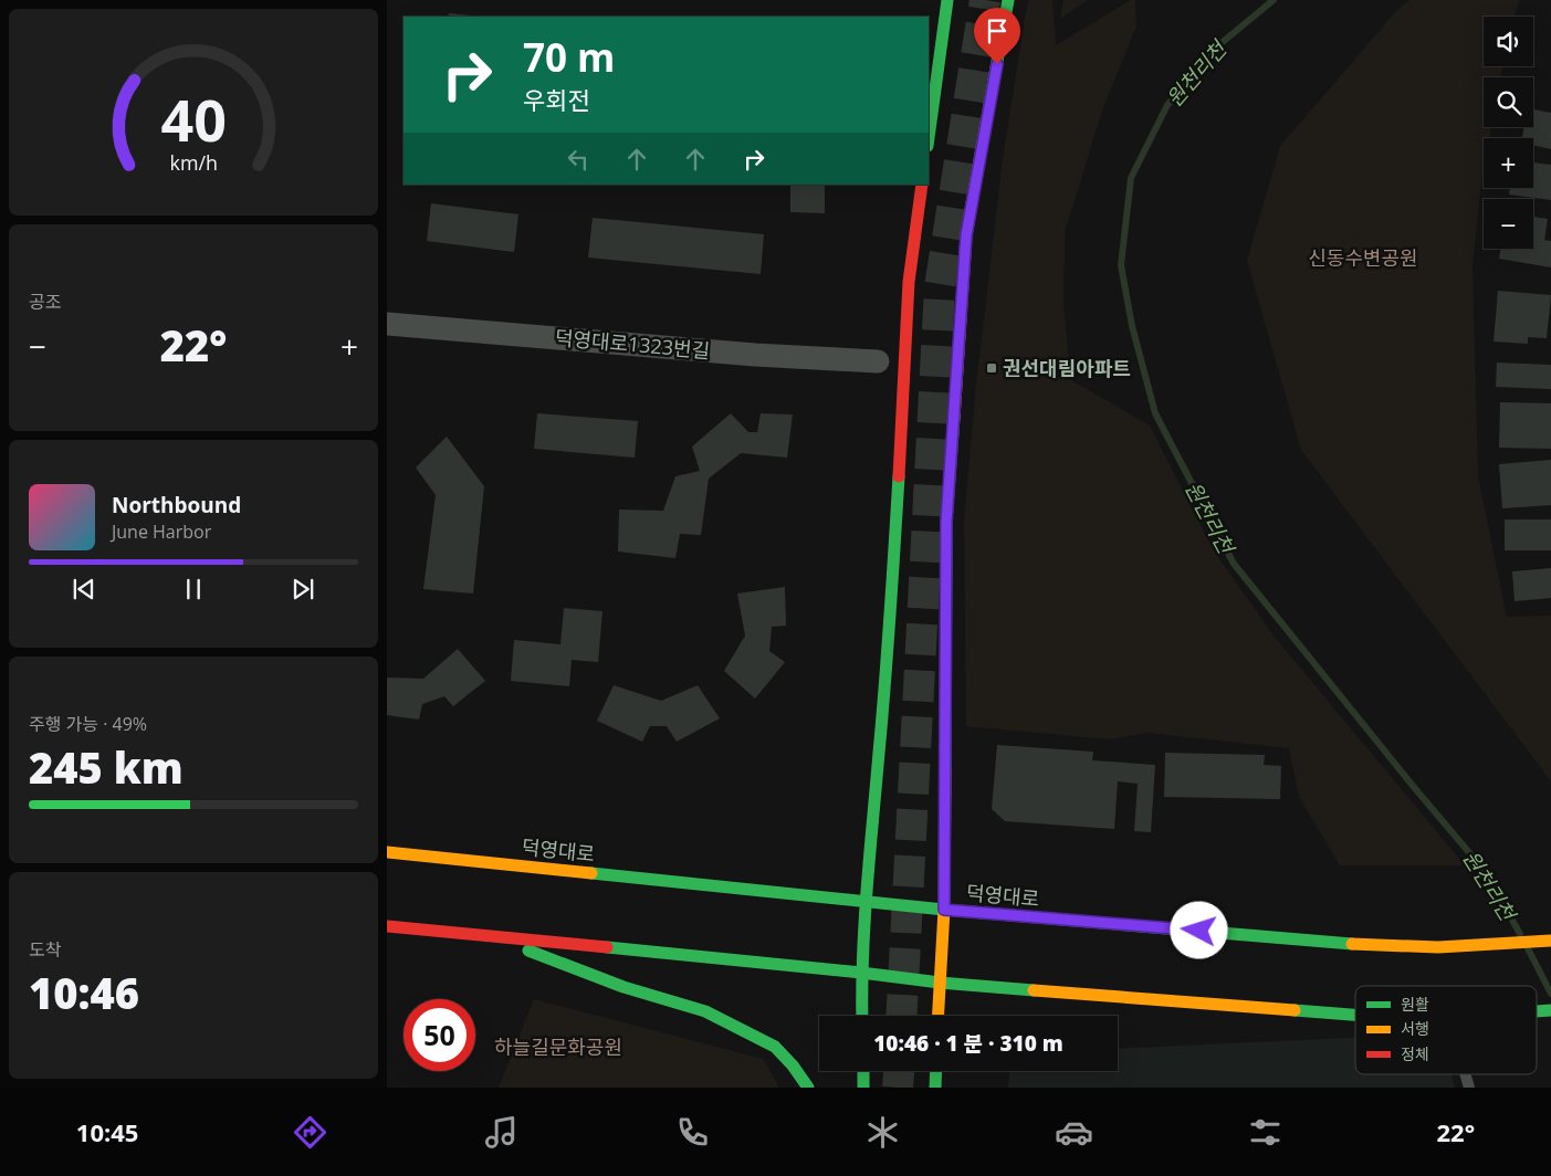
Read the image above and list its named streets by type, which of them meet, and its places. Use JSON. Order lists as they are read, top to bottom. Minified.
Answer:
{"streets":{"main road":["덕영대로"],"street":["덕영대로1323번길"]},"water":["원천리천"],"parks":["신동수변공원","하늘길문화공원"],"places":{"transit":["권선대림아파트"]},"legend":["원활","서행","정체"],"page":{"map_buttons":["+","−"],"turn":["70 m","우회전"],"tile":["공조",["주행 가능 · 49%","245 km"],["도착","10:46"]],"heat":["−","22°","+"],"song":["Northbound","June Harbor"],"limit":"50","trip":"10:46 · 1 분 · 310 m","tabs":["10:45","22°"],"gauge":["40","km/h"]}}
